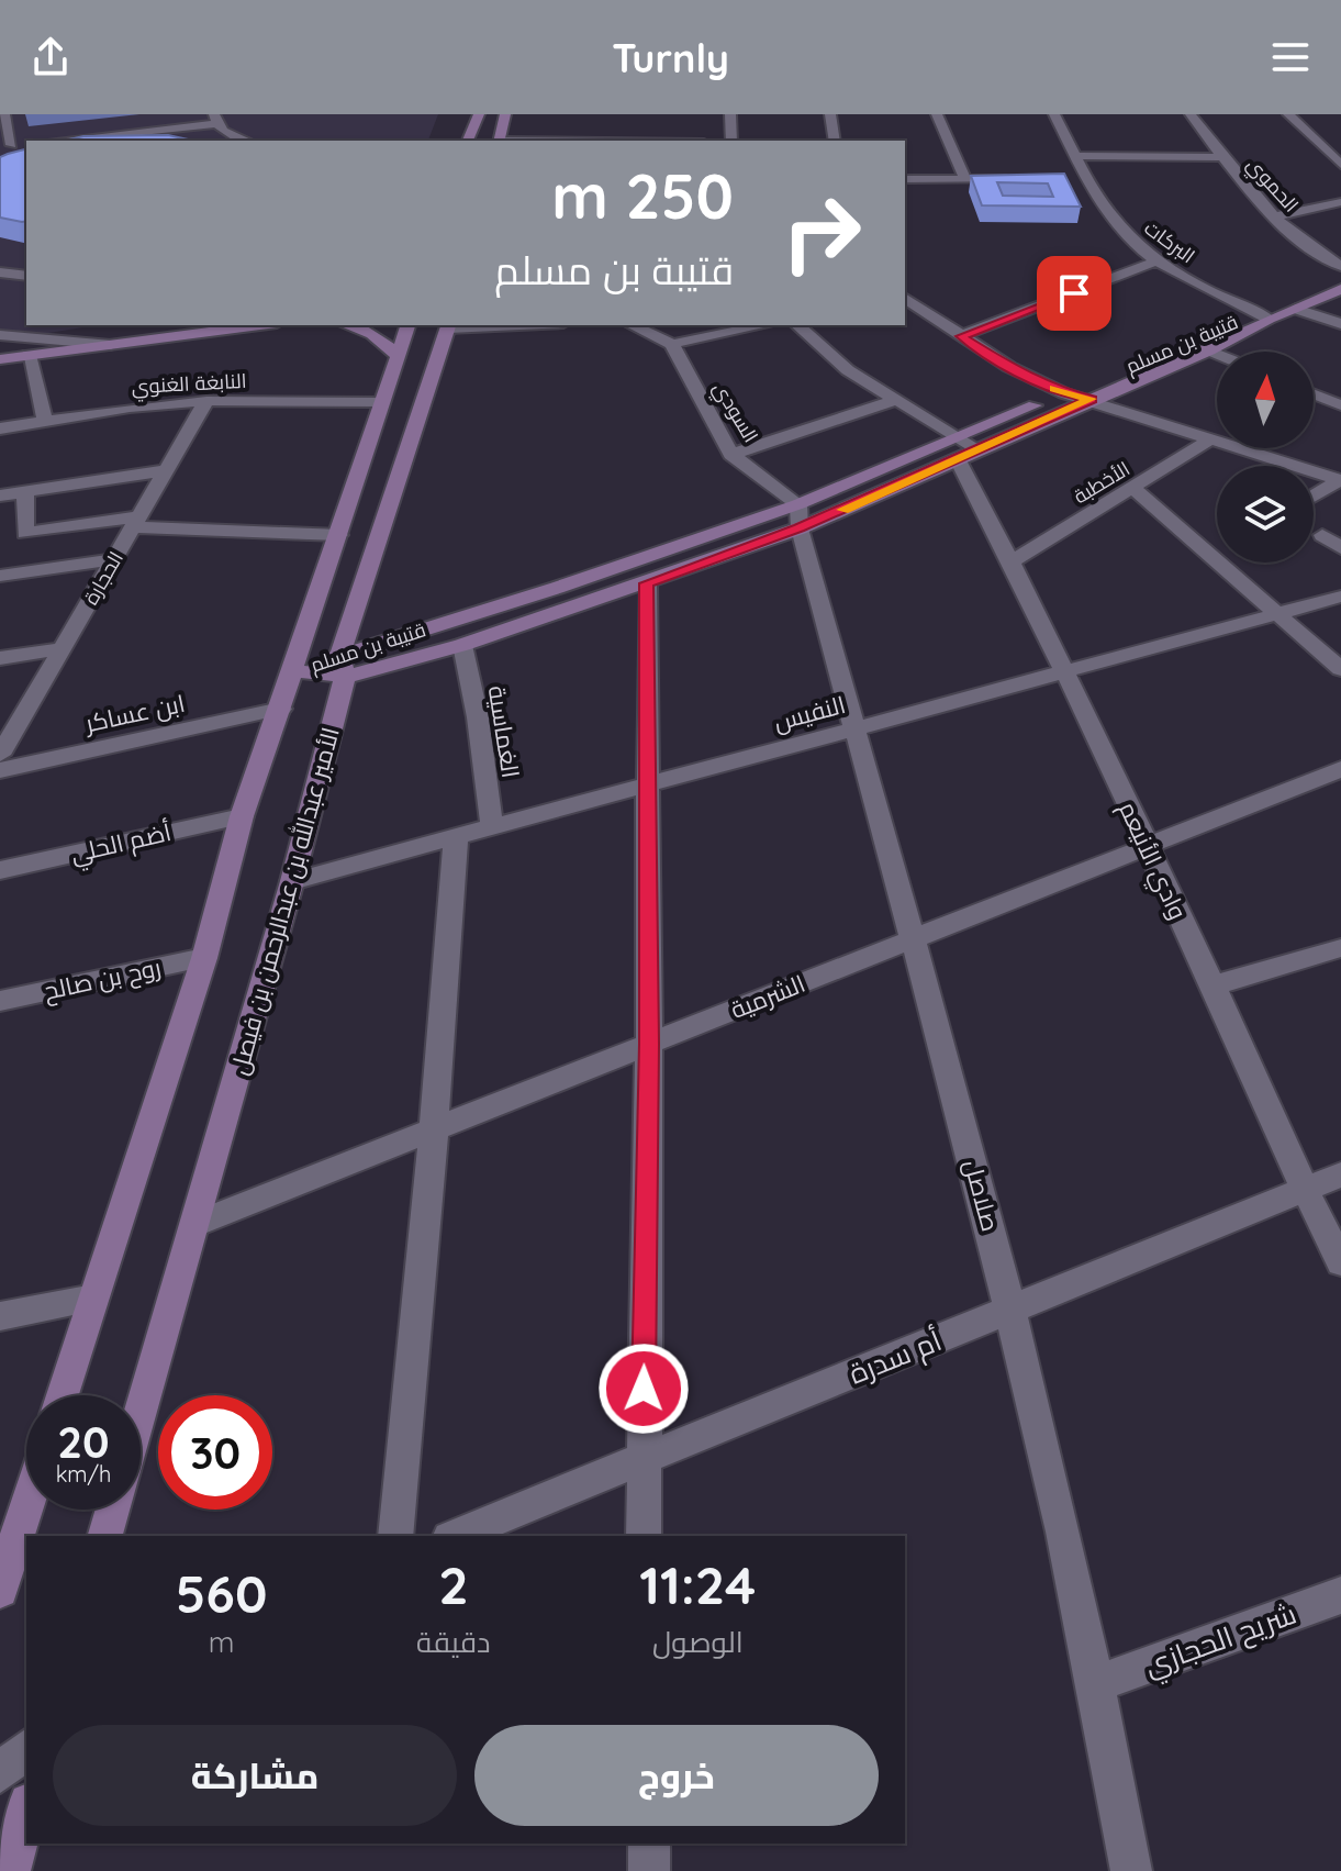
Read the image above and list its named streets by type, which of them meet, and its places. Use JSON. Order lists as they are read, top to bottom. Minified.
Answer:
{"streets":{"street":["الحموي","البركات","قتيبة بن مسلم","النابغة الغنوي","السودي","الأخطبة","الحجارة","ابن عساكر","النفيس","الغماسية","أضم الحلي","وادي الأنيعم","الأمير عبدالله بن عبدالرحمن بن فيصل","روح بن صالح","الشرمية","صلاصل","أم سدرة","شريح الحجازي"]},"crossings":[["البركات","قتيبة بن مسلم"],["قتيبة بن مسلم","السودي"],["قتيبة بن مسلم","الغماسية"],["قتيبة بن مسلم","وادي الأنيعم"],["قتيبة بن مسلم","الأمير عبدالله بن عبدالرحمن بن فيصل"],["قتيبة بن مسلم","صلاصل"],["النابغة الغنوي","الحجارة"],["السودي","صلاصل"],["الأخطبة","وادي الأنيعم"],["النفيس","الغماسية"],["النفيس","وادي الأنيعم"],["النفيس","الأمير عبدالله بن عبدالرحمن بن فيصل"],["النفيس","صلاصل"],["وادي الأنيعم","الشرمية"],["وادي الأنيعم","أم سدرة"],["الأمير عبدالله بن عبدالرحمن بن فيصل","الشرمية"],["الشرمية","صلاصل"],["صلاصل","أم سدرة"],["صلاصل","شريح الحجازي"]],"north":"top","page":{"header":"Turnly","turn":["250 m","قتيبة بن مسلم"],"speed":"20 km/h","limit":"30","eta":["11:24","الوصول","2","دقيقة","560","m"],"buttons":["خروج","مشاركة"]}}
